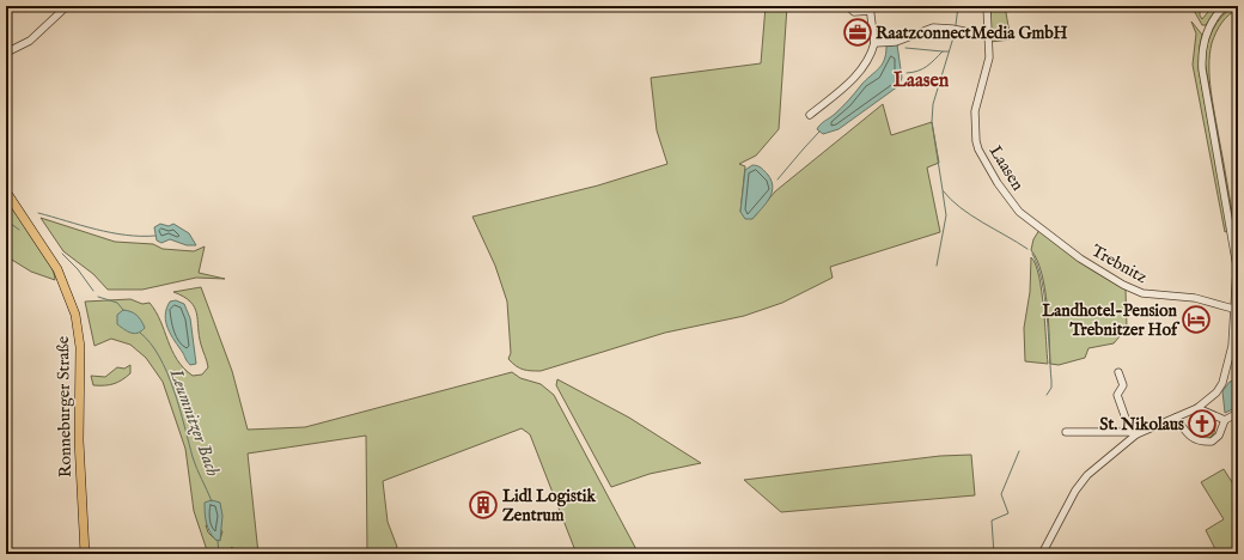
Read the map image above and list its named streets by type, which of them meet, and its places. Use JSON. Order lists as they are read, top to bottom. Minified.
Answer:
{"streets":{"main road":["Ronneburger Straße"],"street":["Laasen","Trebnitz"]},"crossings":[["Laasen","Trebnitz"]],"districts":["Laasen"],"water":["Leumnitzer Bach"],"places":{"office":["RaatzconnectMedia GmbH"],"hotel":["Landhotel-Pension Trebnitzer Hof"],"church":["St. Nikolaus"],"building":["Lidl Logistik Zentrum"]}}
